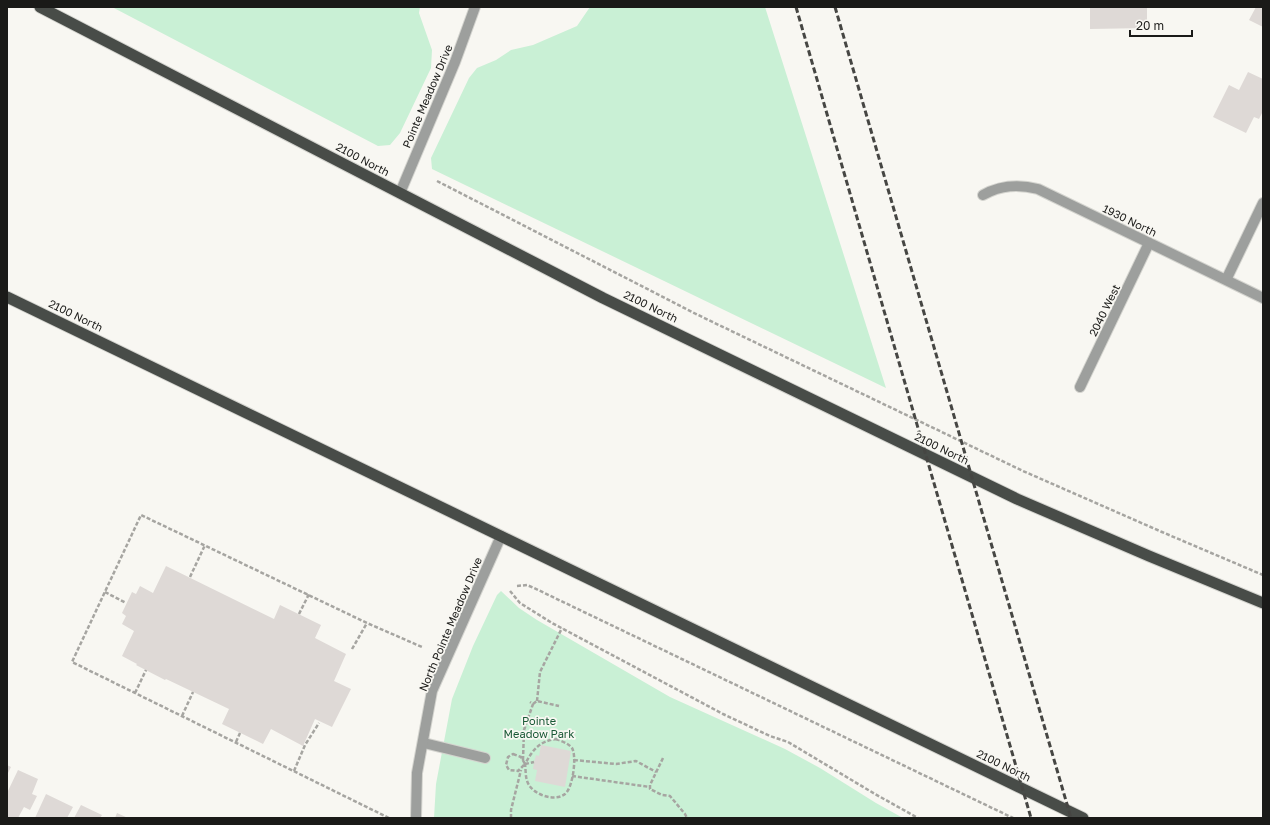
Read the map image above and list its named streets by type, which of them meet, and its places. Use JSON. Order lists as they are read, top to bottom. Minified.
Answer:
{"streets":{"highway":["2100 North"],"street":["Pointe Meadow Drive","1930 North","2040 West","North Pointe Meadow Drive"]},"crossings":[["Pointe Meadow Drive","2100 North"],["2100 North","North Pointe Meadow Drive"],["1930 North","2040 West"]],"parks":["Pointe Meadow Park"],"scale_bar":"20 m"}
